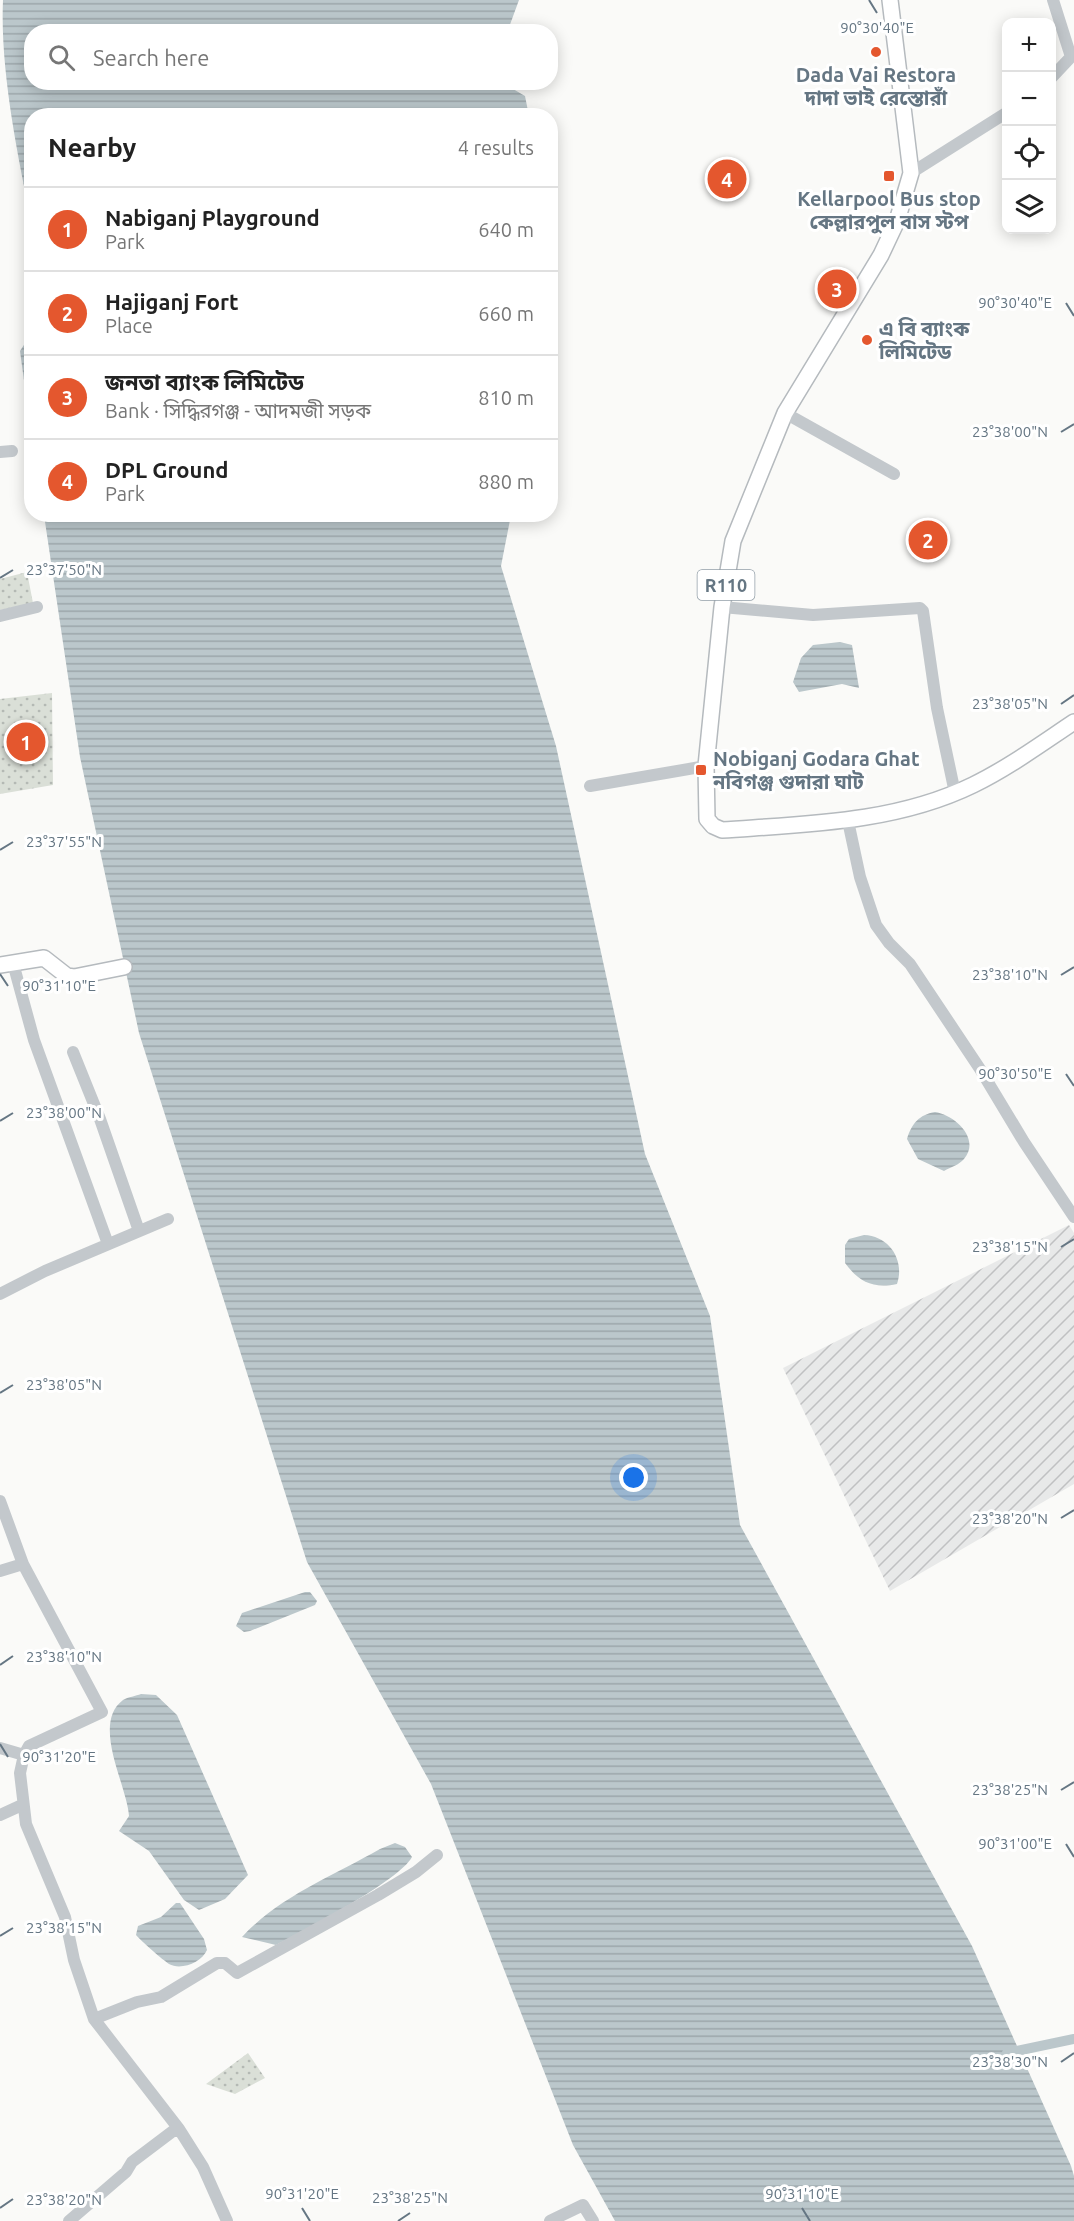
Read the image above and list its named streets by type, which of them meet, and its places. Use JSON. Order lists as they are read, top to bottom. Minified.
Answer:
{"streets":{"main road":["R110"]},"places":{"other":["Dada Vai Restora দাদা ভাই রেস্তোরাঁ","এ বি ব্যাংক লিমিটেড"],"transit":["Kellarpool Bus stop কেল্লারপুল বাস স্টপ","Nobiganj Godara Ghat নবিগঞ্জ গুদারা ঘাট"]},"page":{"map_buttons":["+","−"],"search":"Search here","heading":["Nearby","4 results"],"pins":["4","3","2","1"],"list":[{"mark":"1","name":"Nabiganj Playground","note":"Park","value":"640 m"},{"mark":"2","name":"Hajiganj Fort","note":"Place","value":"660 m"},{"mark":"3","name":"জনতা ব্যাংক লিমিটেড","note":"Bank · সিদ্ধিরগঞ্জ - আদমজী সড়ক","value":"810 m"},{"mark":"4","name":"DPL Ground","note":"Park","value":"880 m"}]},"coordinates":["90°30'40\"E","23°38'00\"N","23°37'50\"N","23°38'05\"N","23°37'55\"N","23°38'10\"N","90°31'10\"E","90°30'50\"E","23°38'15\"N","23°38'20\"N","90°31'20\"E","23°38'25\"N","90°31'00\"E","23°38'30\"N"]}
